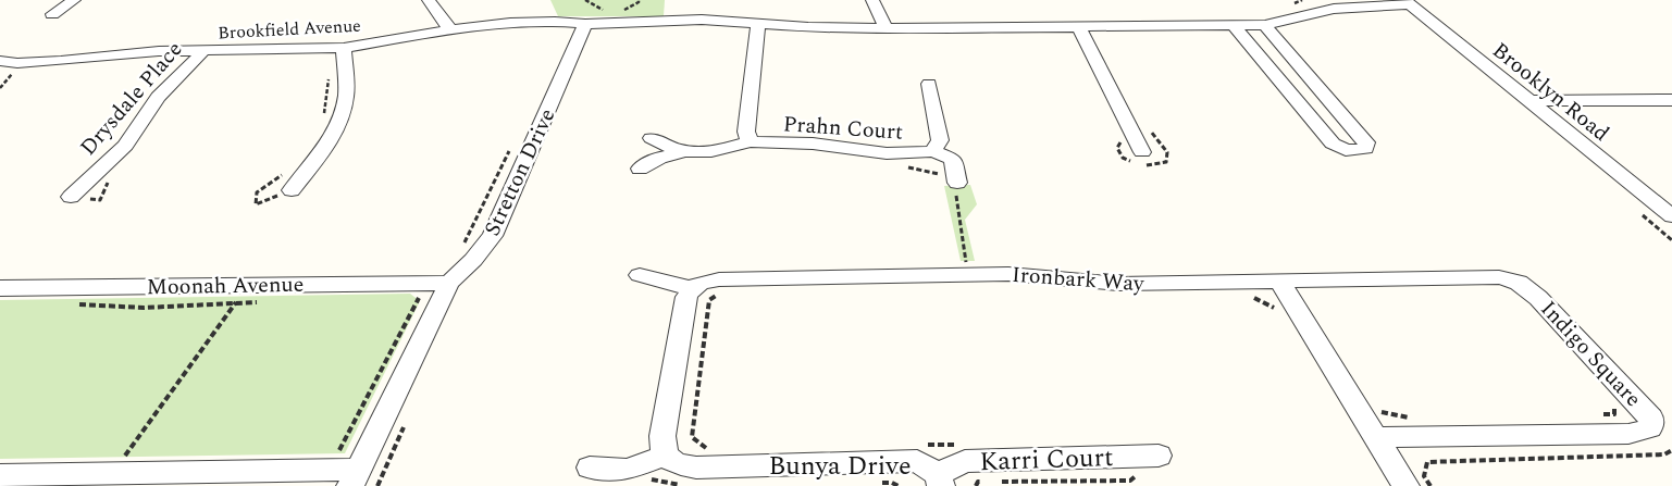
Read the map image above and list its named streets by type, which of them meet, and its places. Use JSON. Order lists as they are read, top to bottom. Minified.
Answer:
{"streets":{"street":["Brookfield Avenue","Brooklyn Road","Drysdale Place","Prahn Court","Stretton Drive","Ironbark Way","Moonah Avenue","Indigo Square","Karri Court","Bunya Drive"]},"crossings":[["Brookfield Avenue","Brooklyn Road"],["Brookfield Avenue","Drysdale Place"],["Brookfield Avenue","Stretton Drive"],["Stretton Drive","Moonah Avenue"],["Ironbark Way","Indigo Square"],["Karri Court","Bunya Drive"]]}
